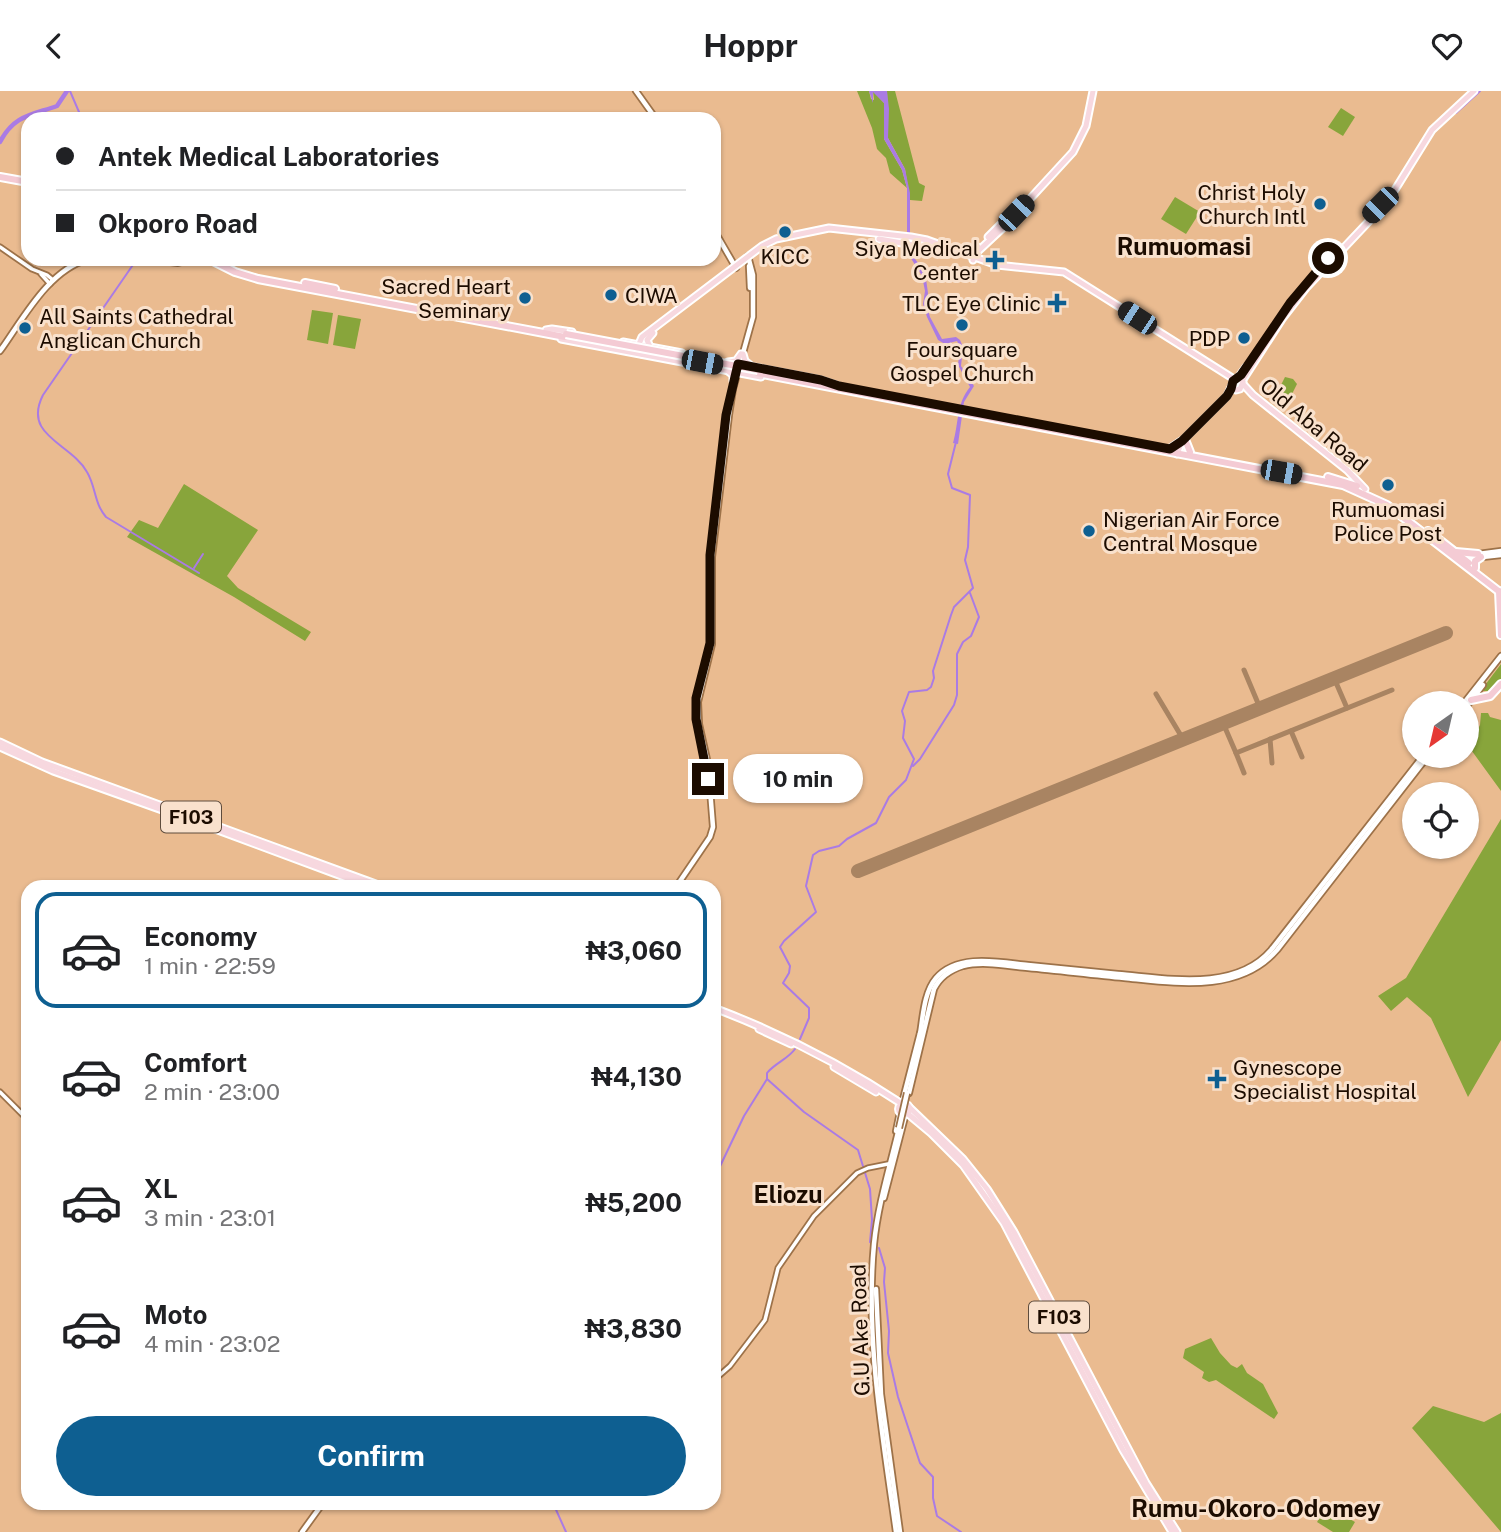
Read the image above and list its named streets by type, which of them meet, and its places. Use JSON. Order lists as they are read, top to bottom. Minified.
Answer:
{"streets":{"main road":["Old Aba Road","F103","G.U Ake Road"]},"districts":["Rumuomasi","Eliozu","Rumu-Okoro-Odomey"],"places":{"other":["Christ Holy Church Intl","KICC","CIWA","Sacred Heart Seminary","Foursquare Gospel Church","All Saints Cathedral Anglican Church","PDP","Rumuomasi Police Post","Nigerian Air Force Central Mosque"],"health":["Siya Medical Center","TLC Eye Clinic","Gynescope Specialist Hospital"]},"north":"bottom left","page":{"header":"Hoppr","banner":["Antek Medical Laboratories","Okporo Road"],"bubble":"10 min","list":[{"name":"Economy","note":"1 min · 22:59","value":"₦3,060"},{"name":"Comfort","note":"2 min · 23:00","value":"₦4,130"},{"name":"XL","note":"3 min · 23:01","value":"₦5,200"},{"name":"Moto","note":"4 min · 23:02","value":"₦3,830"}],"buttons":"Confirm"}}
